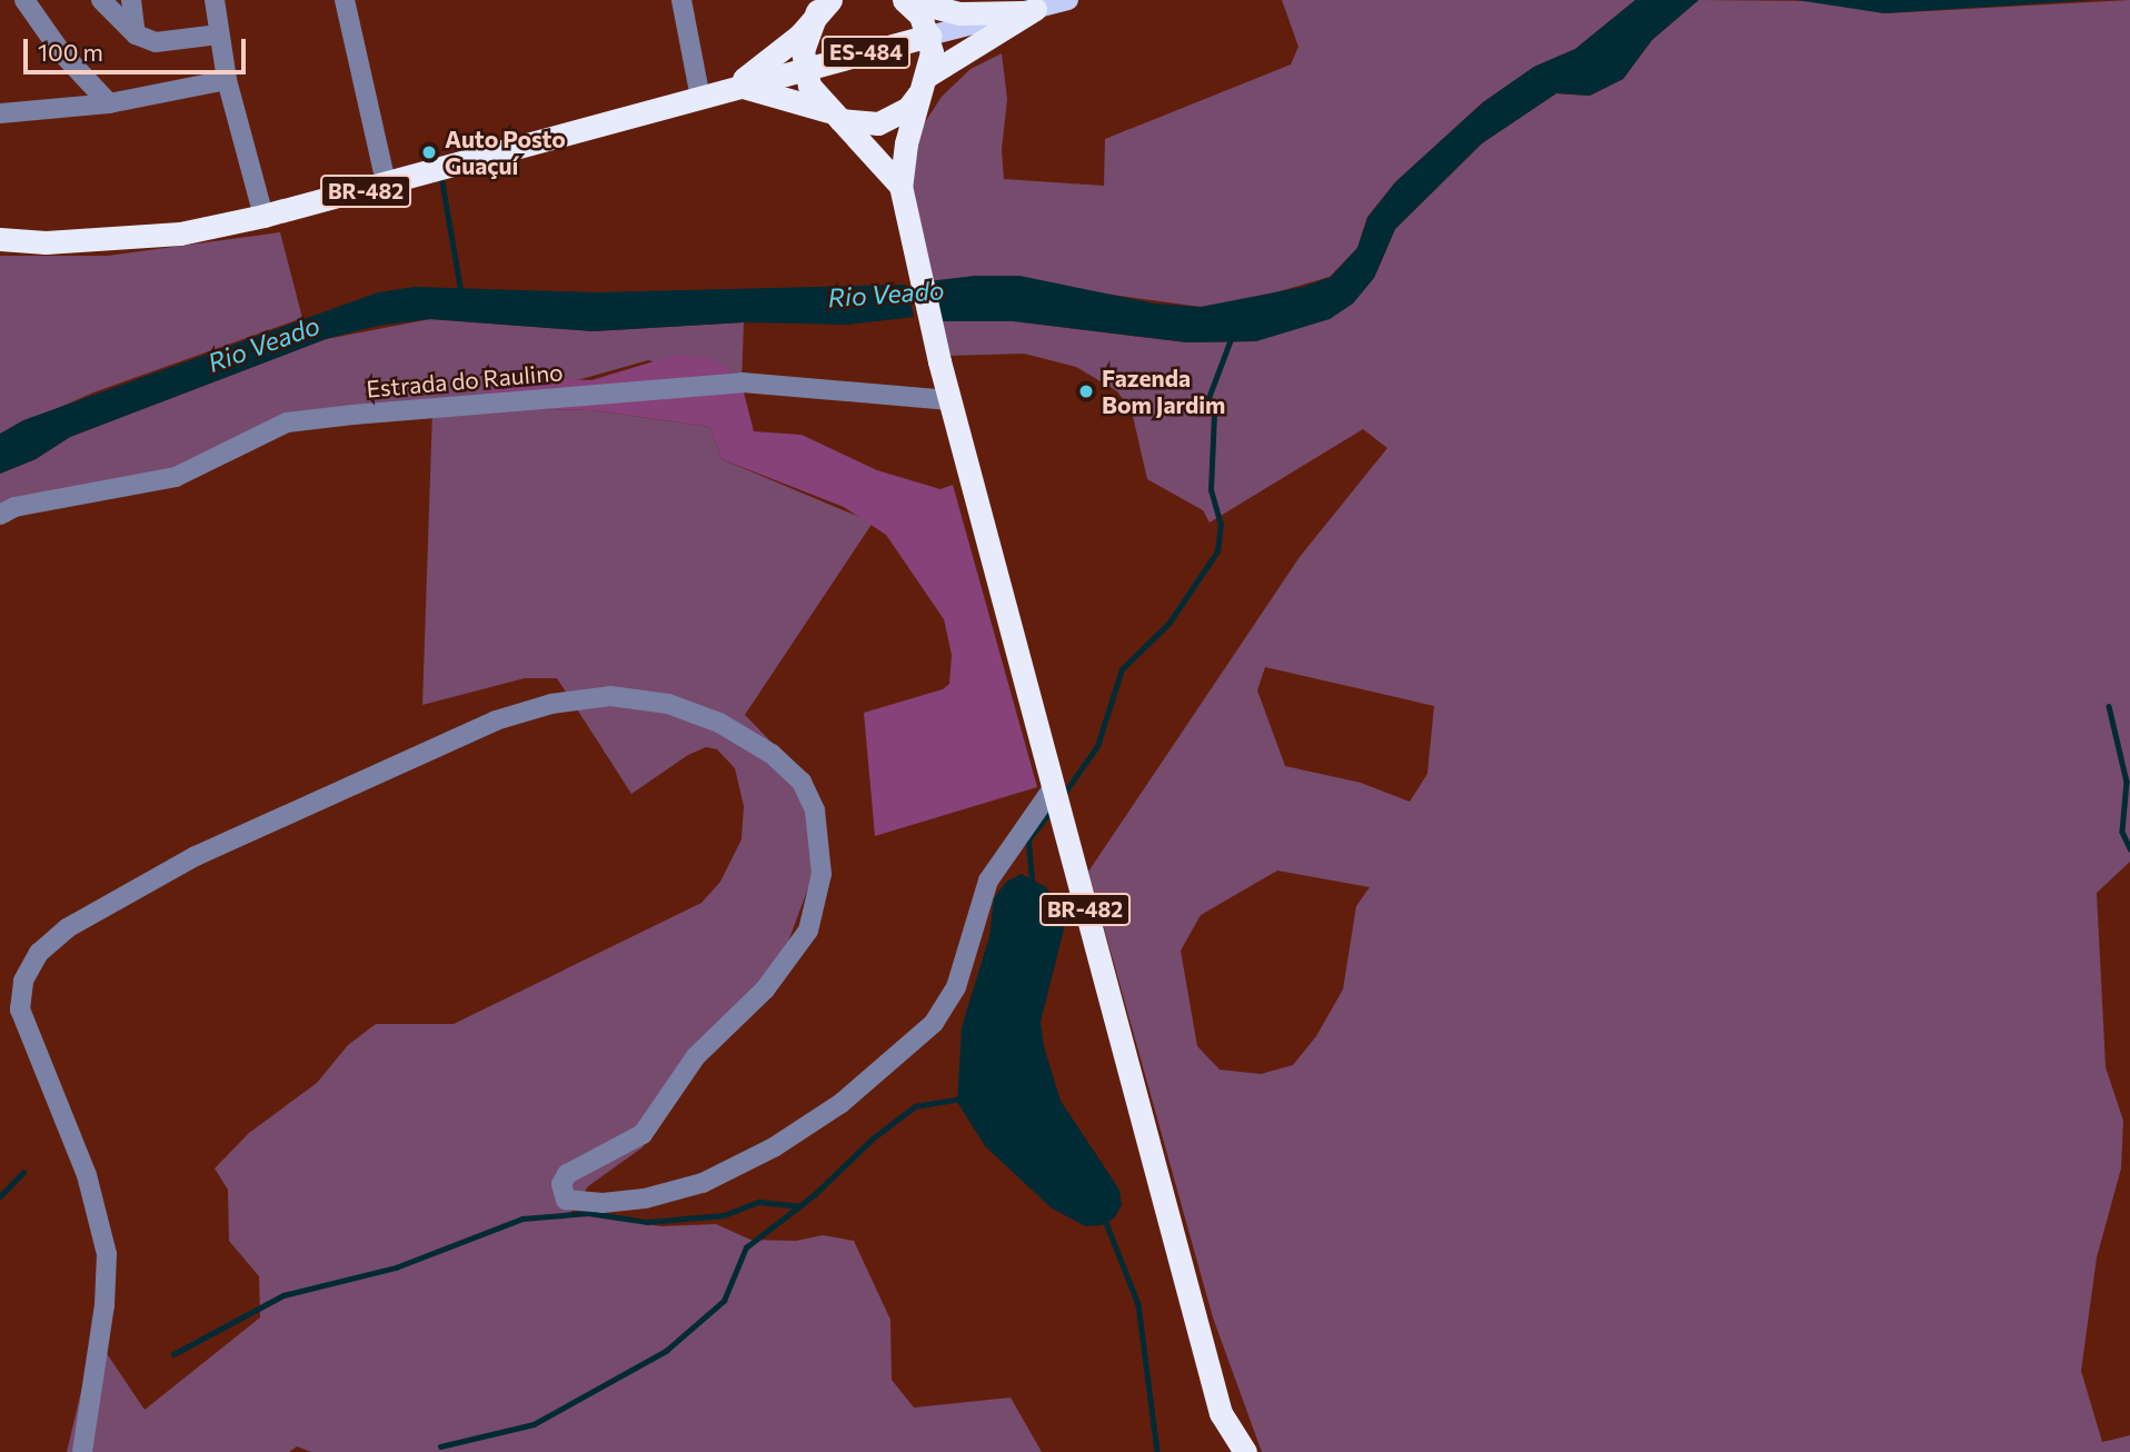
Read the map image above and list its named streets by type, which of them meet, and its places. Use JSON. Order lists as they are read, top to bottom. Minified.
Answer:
{"streets":{"highway":["ES-484","BR-482"],"street":["Estrada do Raulino"]},"crossings":[["ES-484","BR-482"],["BR-482","Estrada do Raulino"]],"water":["Rio Veado"],"places":["Auto Posto Guaçuí","Fazenda Bom Jardim"],"scale_bar":"100 m"}
